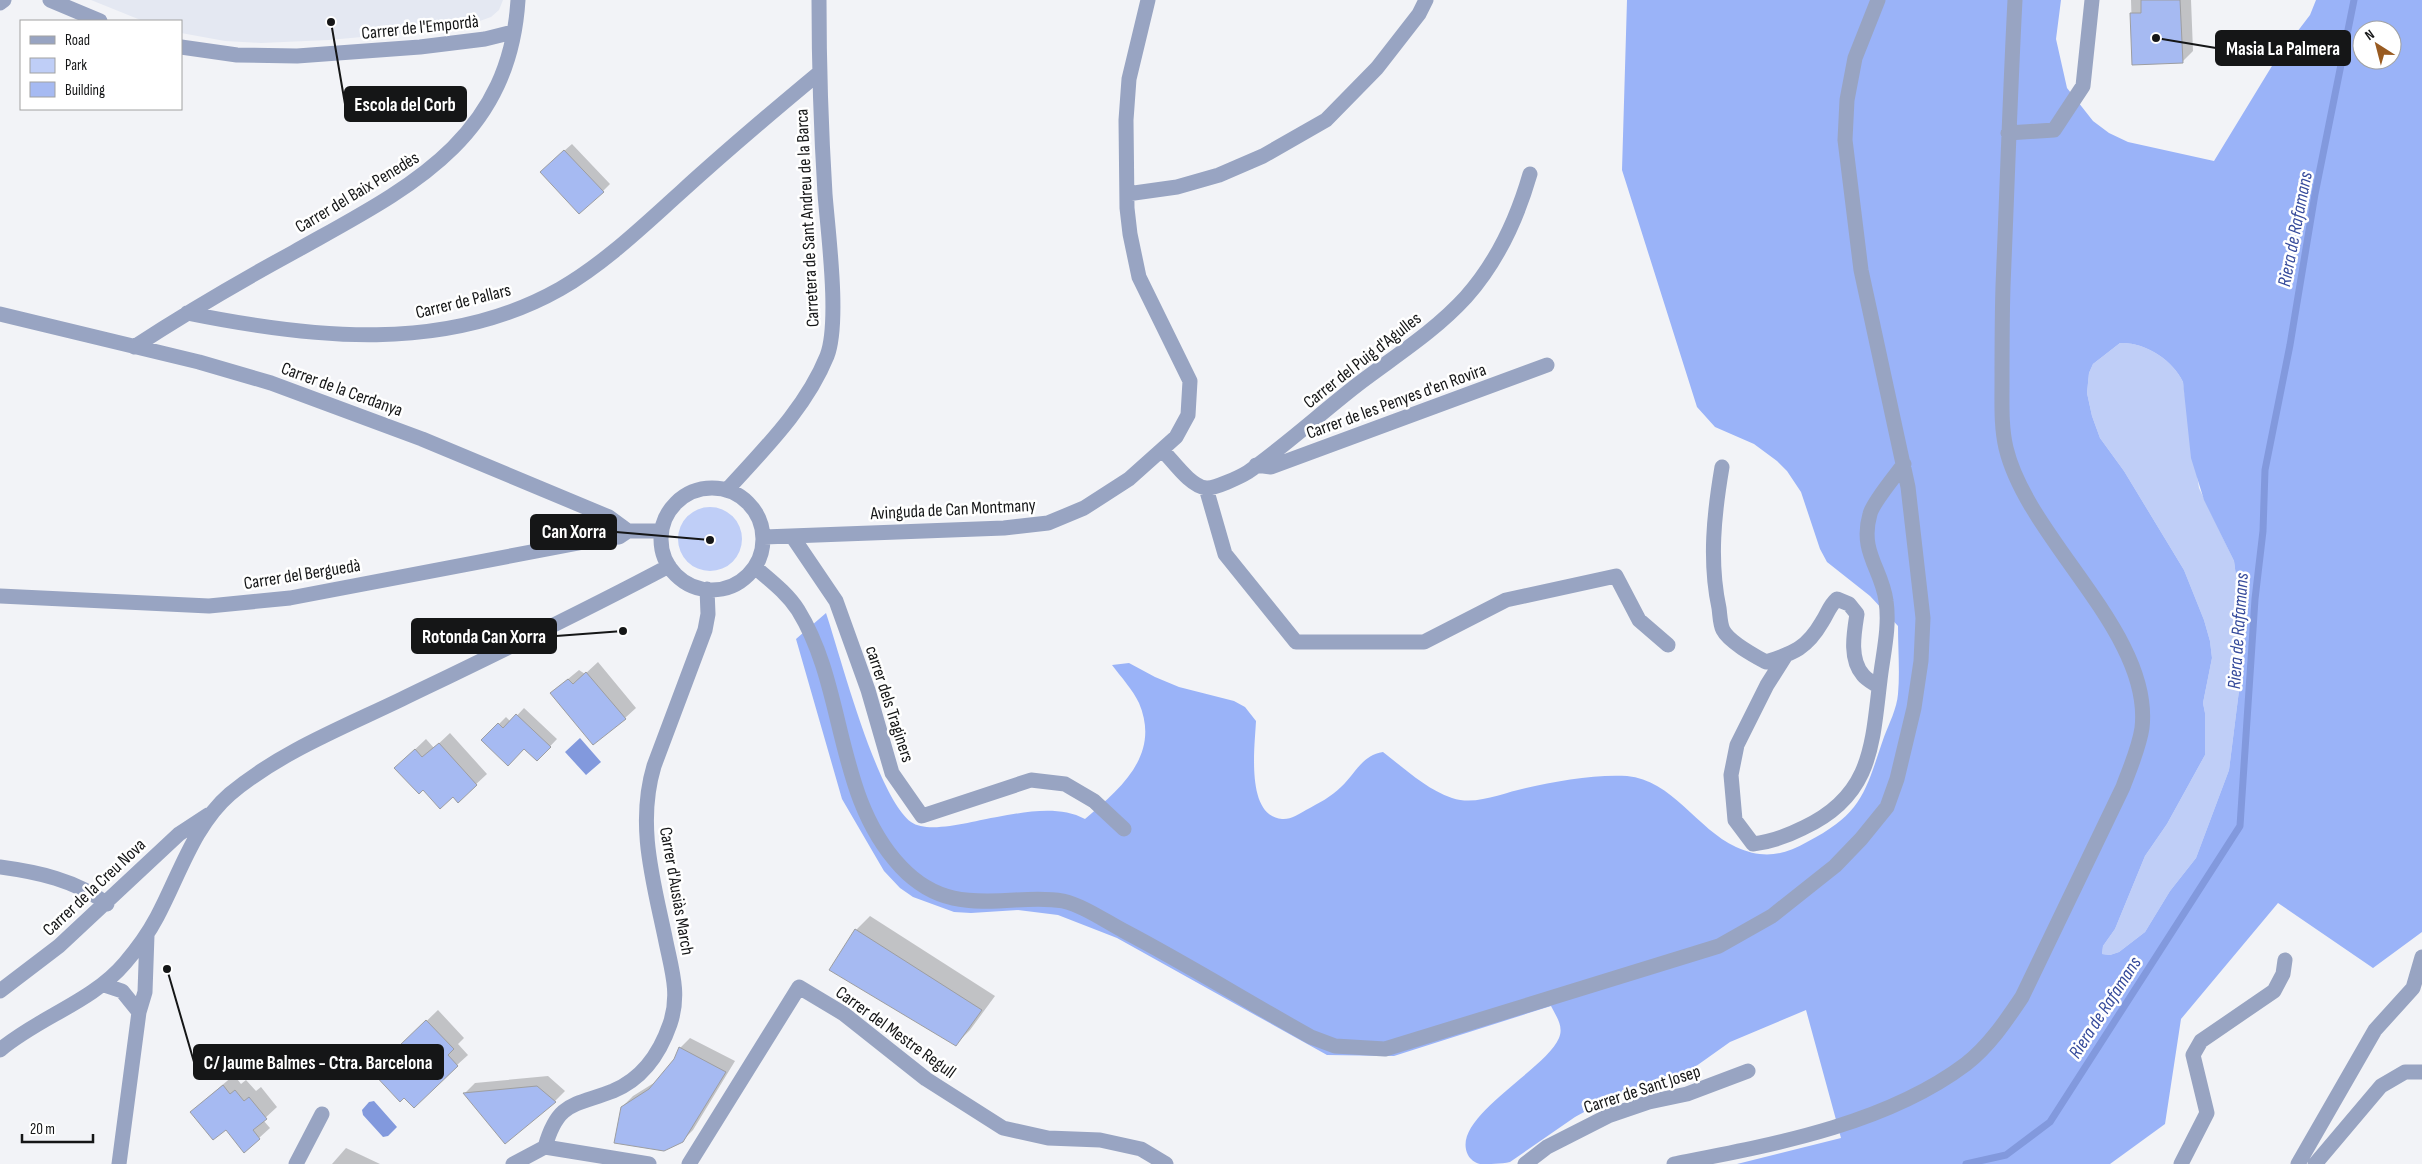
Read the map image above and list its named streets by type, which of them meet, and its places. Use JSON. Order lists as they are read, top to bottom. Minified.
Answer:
{"streets":{"street":["Carrer de l'Empordà","Carrer del Baix Penedès","Carretera de Sant Andreu de la Barca","Carrer de Pallars","Carrer del Puig d'Agulles","Carrer de la Cerdanya","Carrer de les Penyes d'en Rovira","Avinguda de Can Montmany","Carrer del Berguedà","carrer dels Traginers","Carrer de la Creu Nova","Carrer d'Ausiàs March","Carrer del Mestre Regull","Carrer de Sant Josep"]},"crossings":[["Carrer de l'Empordà","Carrer del Baix Penedès"],["Carrer del Baix Penedès","Carrer de Pallars"],["Carrer del Baix Penedès","Carrer de la Cerdanya"],["Carretera de Sant Andreu de la Barca","Carrer de Pallars"],["Carretera de Sant Andreu de la Barca","Avinguda de Can Montmany"],["Carretera de Sant Andreu de la Barca","Carrer d'Ausiàs March"],["Carrer del Puig d'Agulles","Carrer de les Penyes d'en Rovira"],["Carrer de la Cerdanya","Carrer del Berguedà"],["Avinguda de Can Montmany","carrer dels Traginers"],["Avinguda de Can Montmany","Carrer d'Ausiàs March"]],"water":["Riera de Rafamans"],"places":["Escola del Corb","Masia La Palmera","Can Xorra","Rotonda Can Xorra","C/ Jaume Balmes - Ctra. Barcelona"],"legend":["Road","Park","Building"],"scale_bar":"20 m","north":"top left"}
